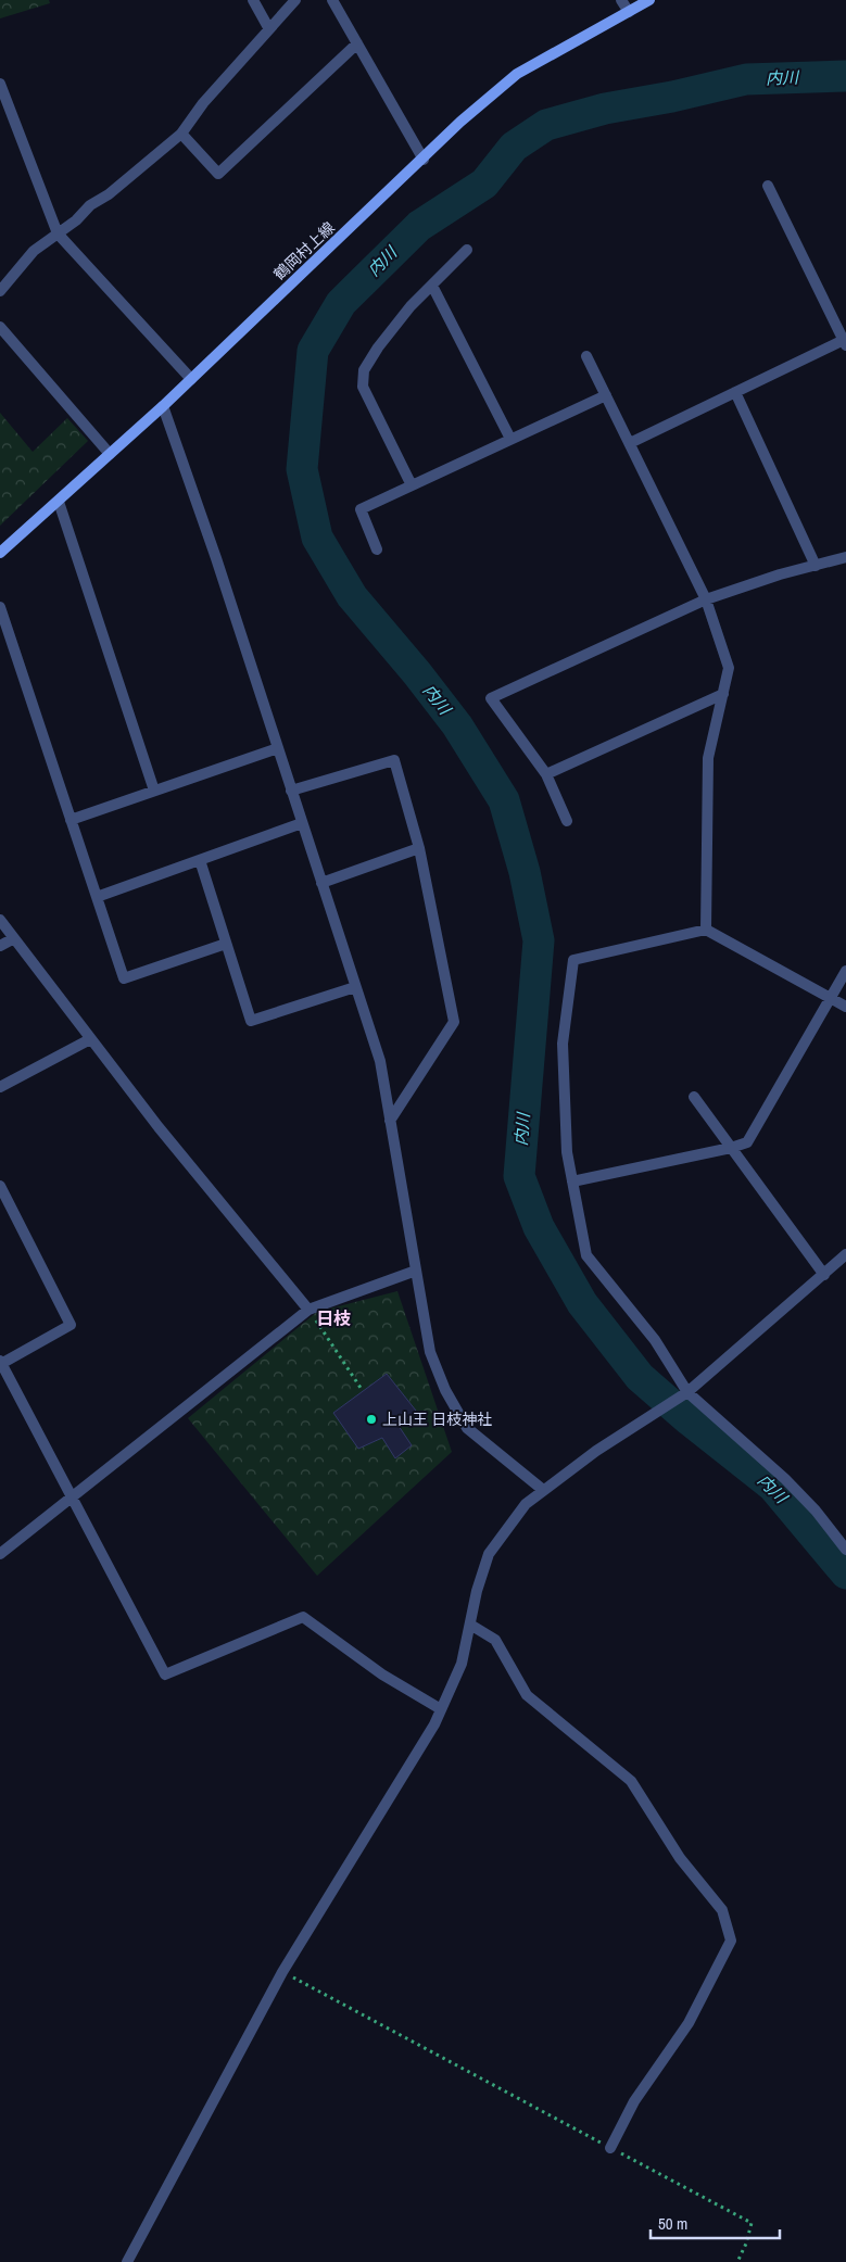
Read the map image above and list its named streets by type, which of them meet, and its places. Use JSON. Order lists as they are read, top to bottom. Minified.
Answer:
{"streets":{"main road":["鶴岡村上線"]},"districts":["日枝"],"water":["内川"],"places":["上山王 日枝神社"],"scale_bar":"50 m"}
